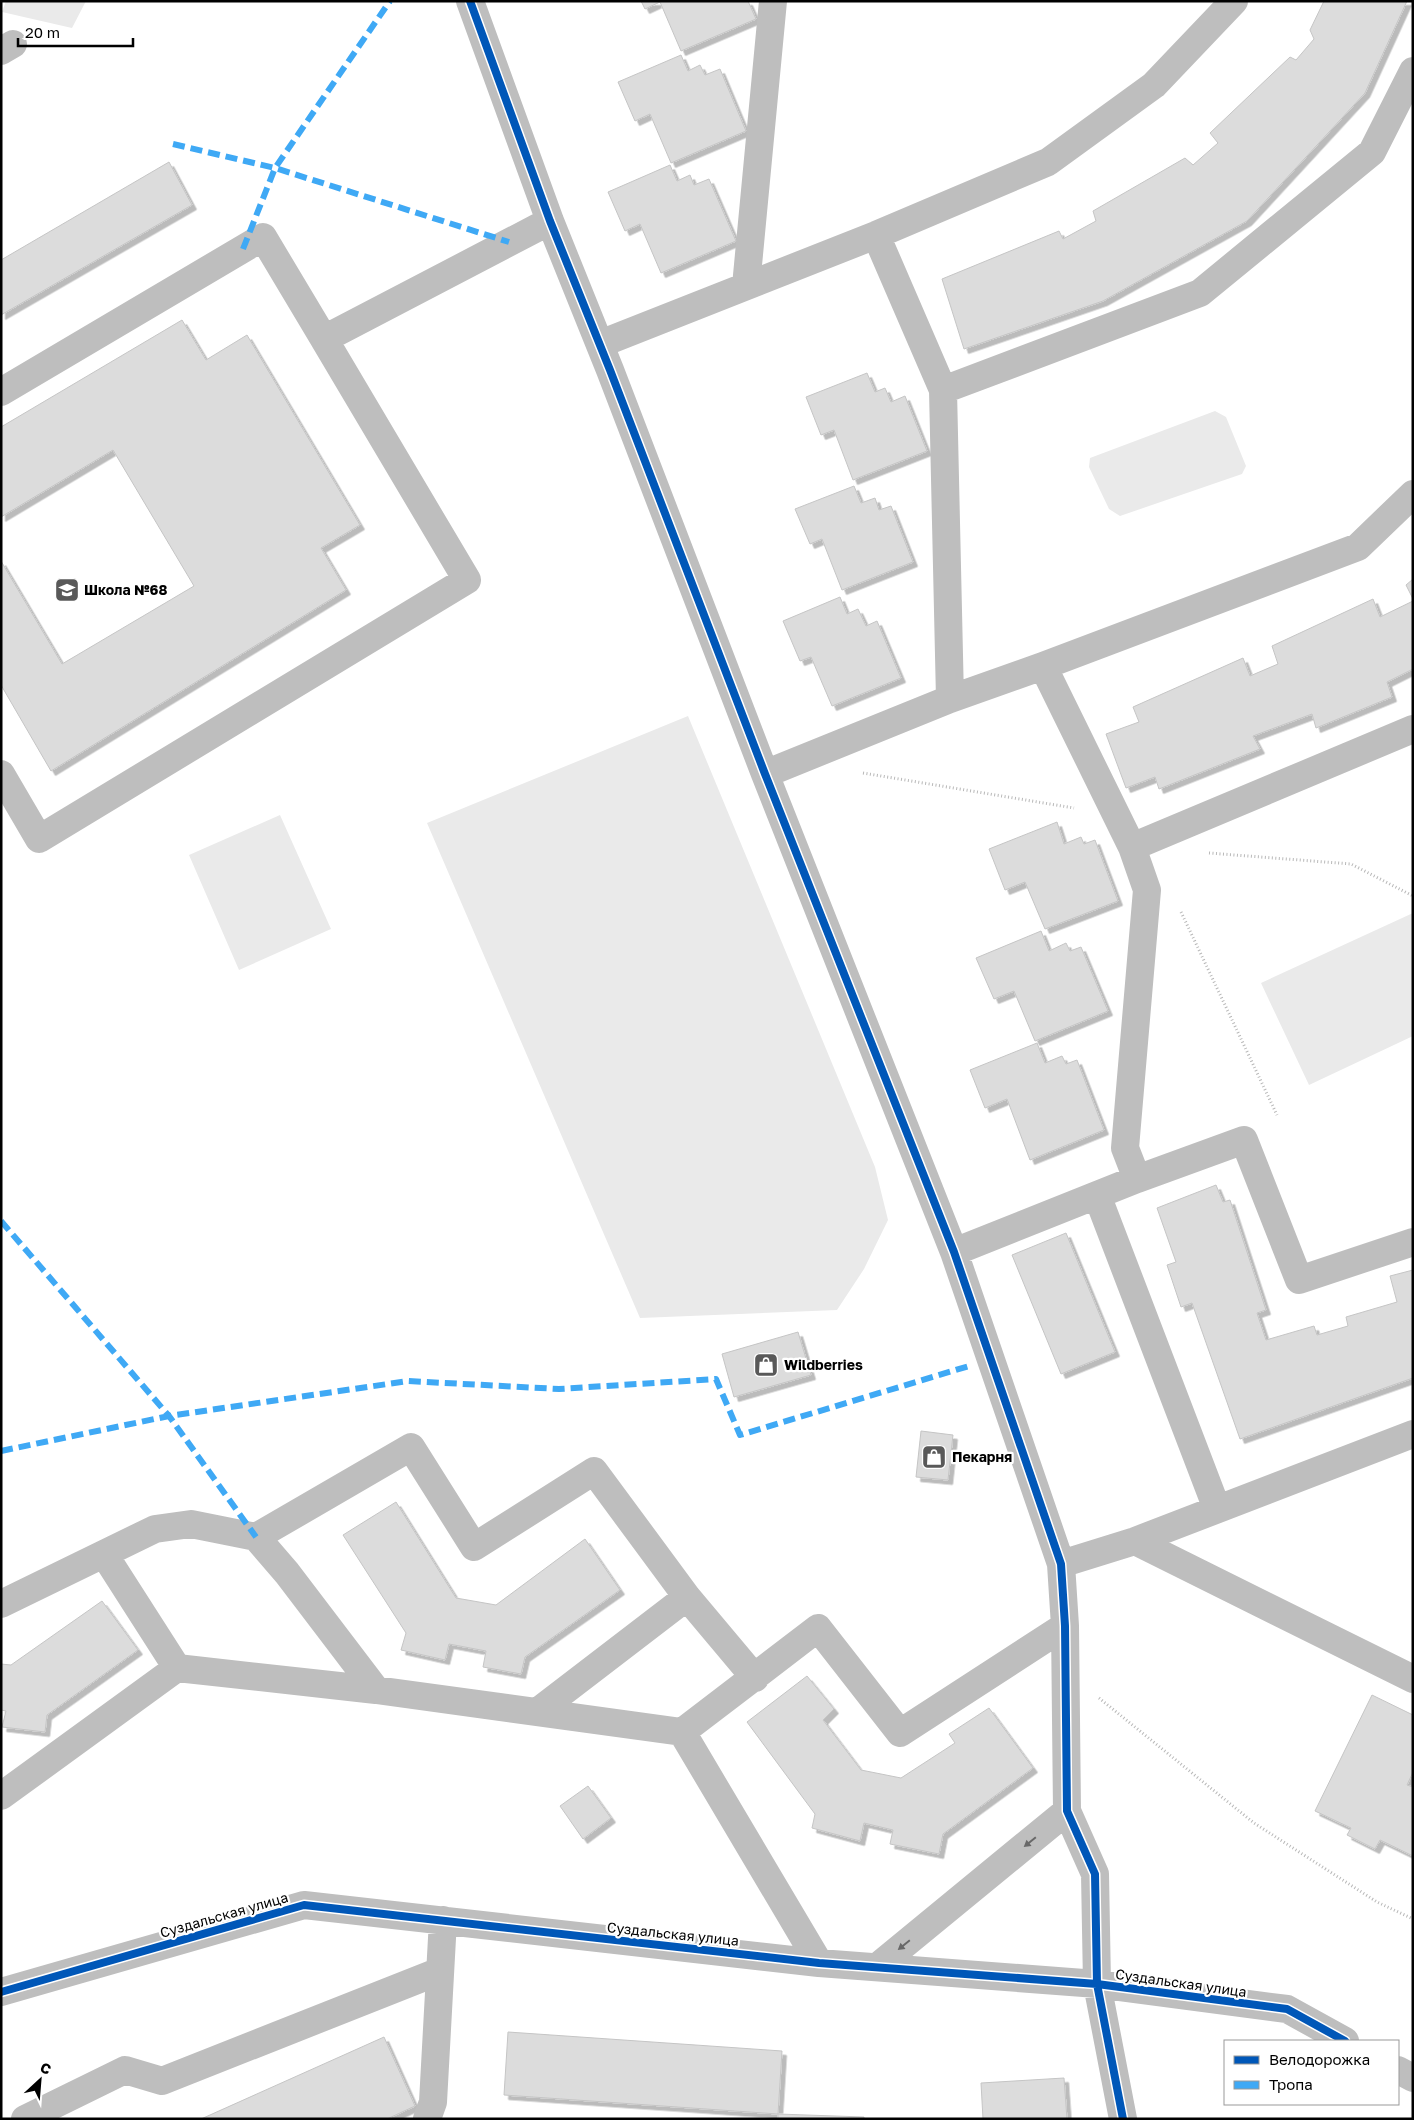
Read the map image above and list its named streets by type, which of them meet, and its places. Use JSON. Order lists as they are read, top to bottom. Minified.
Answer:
{"streets":{"street":["Суздальская улица"]},"places":{"school or university":["Школа №68"],"shop":["Wildberries","Пекарня"]},"legend":["Велодорожка","Тропа"],"scale_bar":"20 m","north":"top right"}
